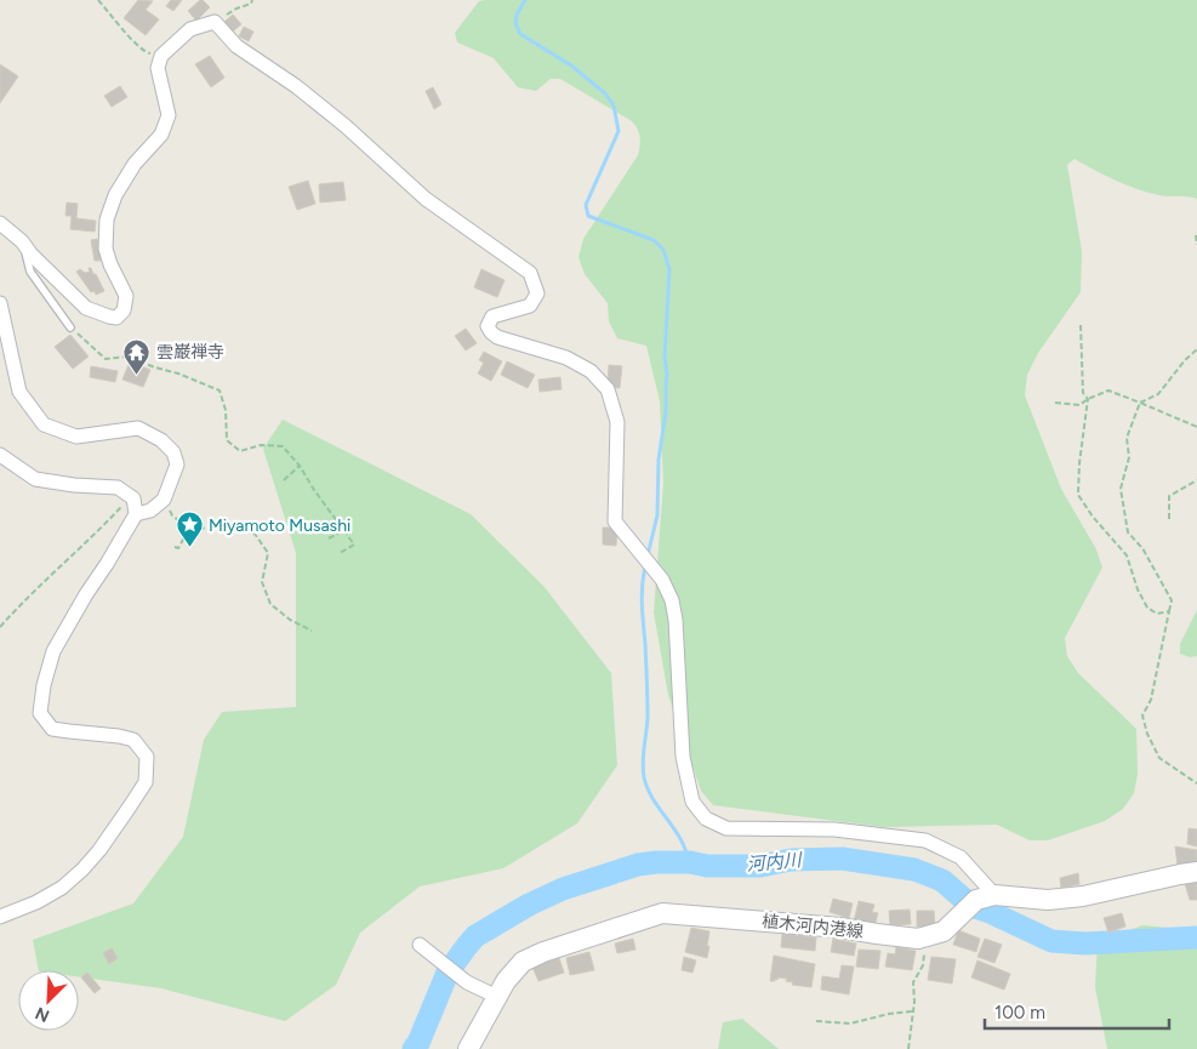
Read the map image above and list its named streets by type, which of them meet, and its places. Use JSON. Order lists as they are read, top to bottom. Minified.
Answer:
{"streets":{"main road":["植木河内港線"]},"water":["河内川"],"places":{"temple":["雲巌禅寺"],"place":["Miyamoto Musashi"]},"scale_bar":"100 m","north":"bottom left"}
